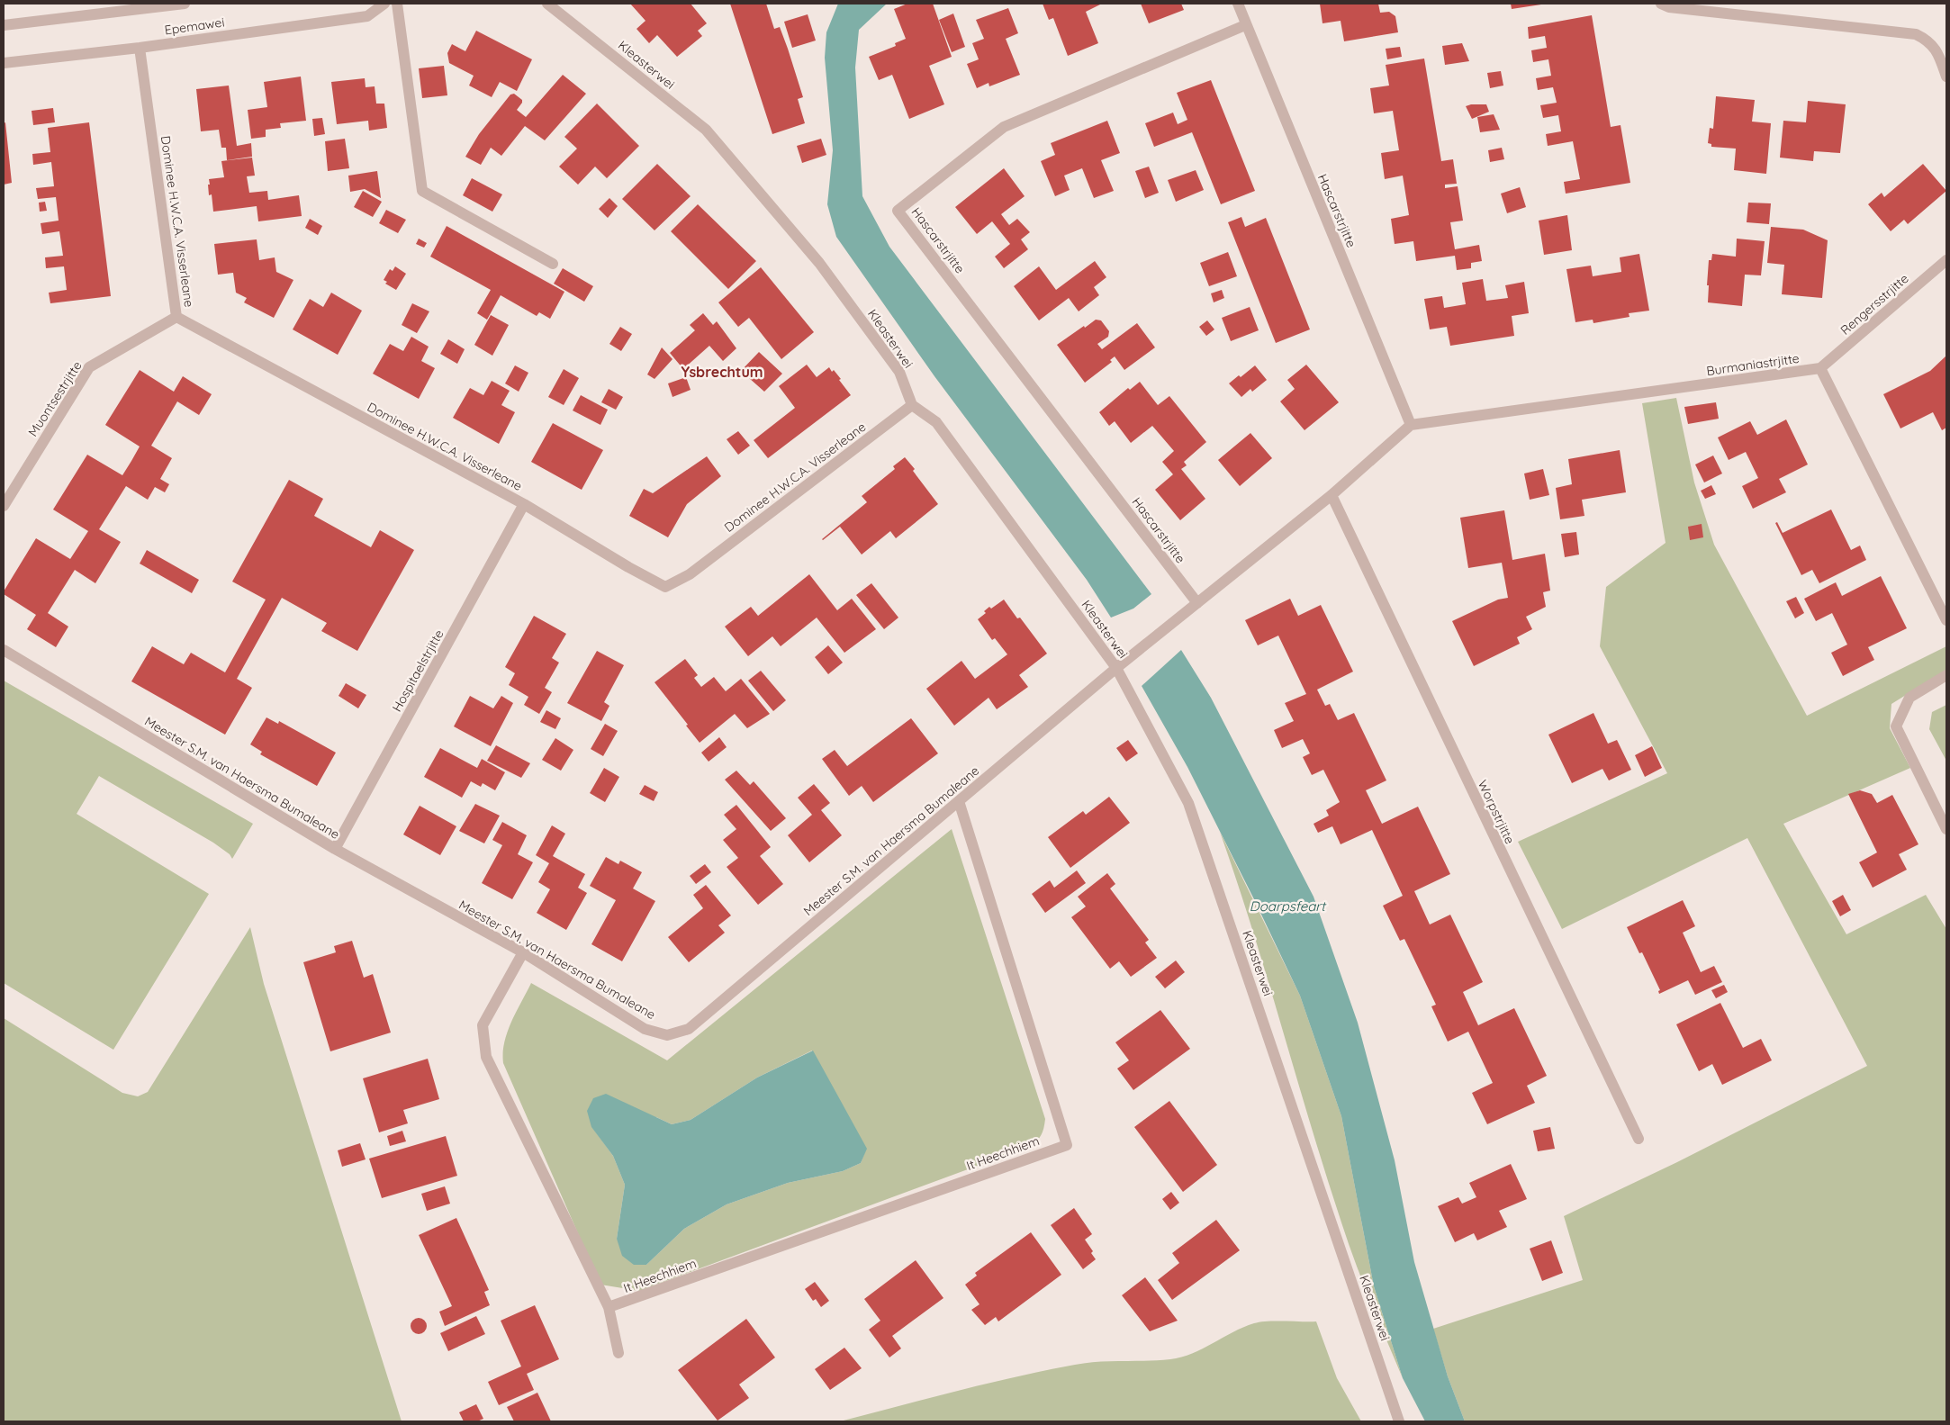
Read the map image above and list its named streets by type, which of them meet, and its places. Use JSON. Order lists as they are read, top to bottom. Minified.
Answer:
{"streets":{"street":["Epemawei","Kleasterwei","Hascarstrjitte","Dominee H.W.C.A. Visserleane","Rengersstrjitte","Burmaniastrjitte","Muontsestrjitte","Hospitaelstrjitte","Meester S.M. van Haersma Bumaleane","Worpstrjitte","It Heechhiem"]},"crossings":[["Epemawei","Dominee H.W.C.A. Visserleane"],["Kleasterwei","Dominee H.W.C.A. Visserleane"],["Kleasterwei","Meester S.M. van Haersma Bumaleane"],["Hascarstrjitte","Burmaniastrjitte"],["Dominee H.W.C.A. Visserleane","Muontsestrjitte"],["Dominee H.W.C.A. Visserleane","Hospitaelstrjitte"],["Rengersstrjitte","Burmaniastrjitte"],["Hospitaelstrjitte","Meester S.M. van Haersma Bumaleane"],["Meester S.M. van Haersma Bumaleane","It Heechhiem"]],"districts":["Ysbrechtum"],"water":["Doarpsfeart"]}
